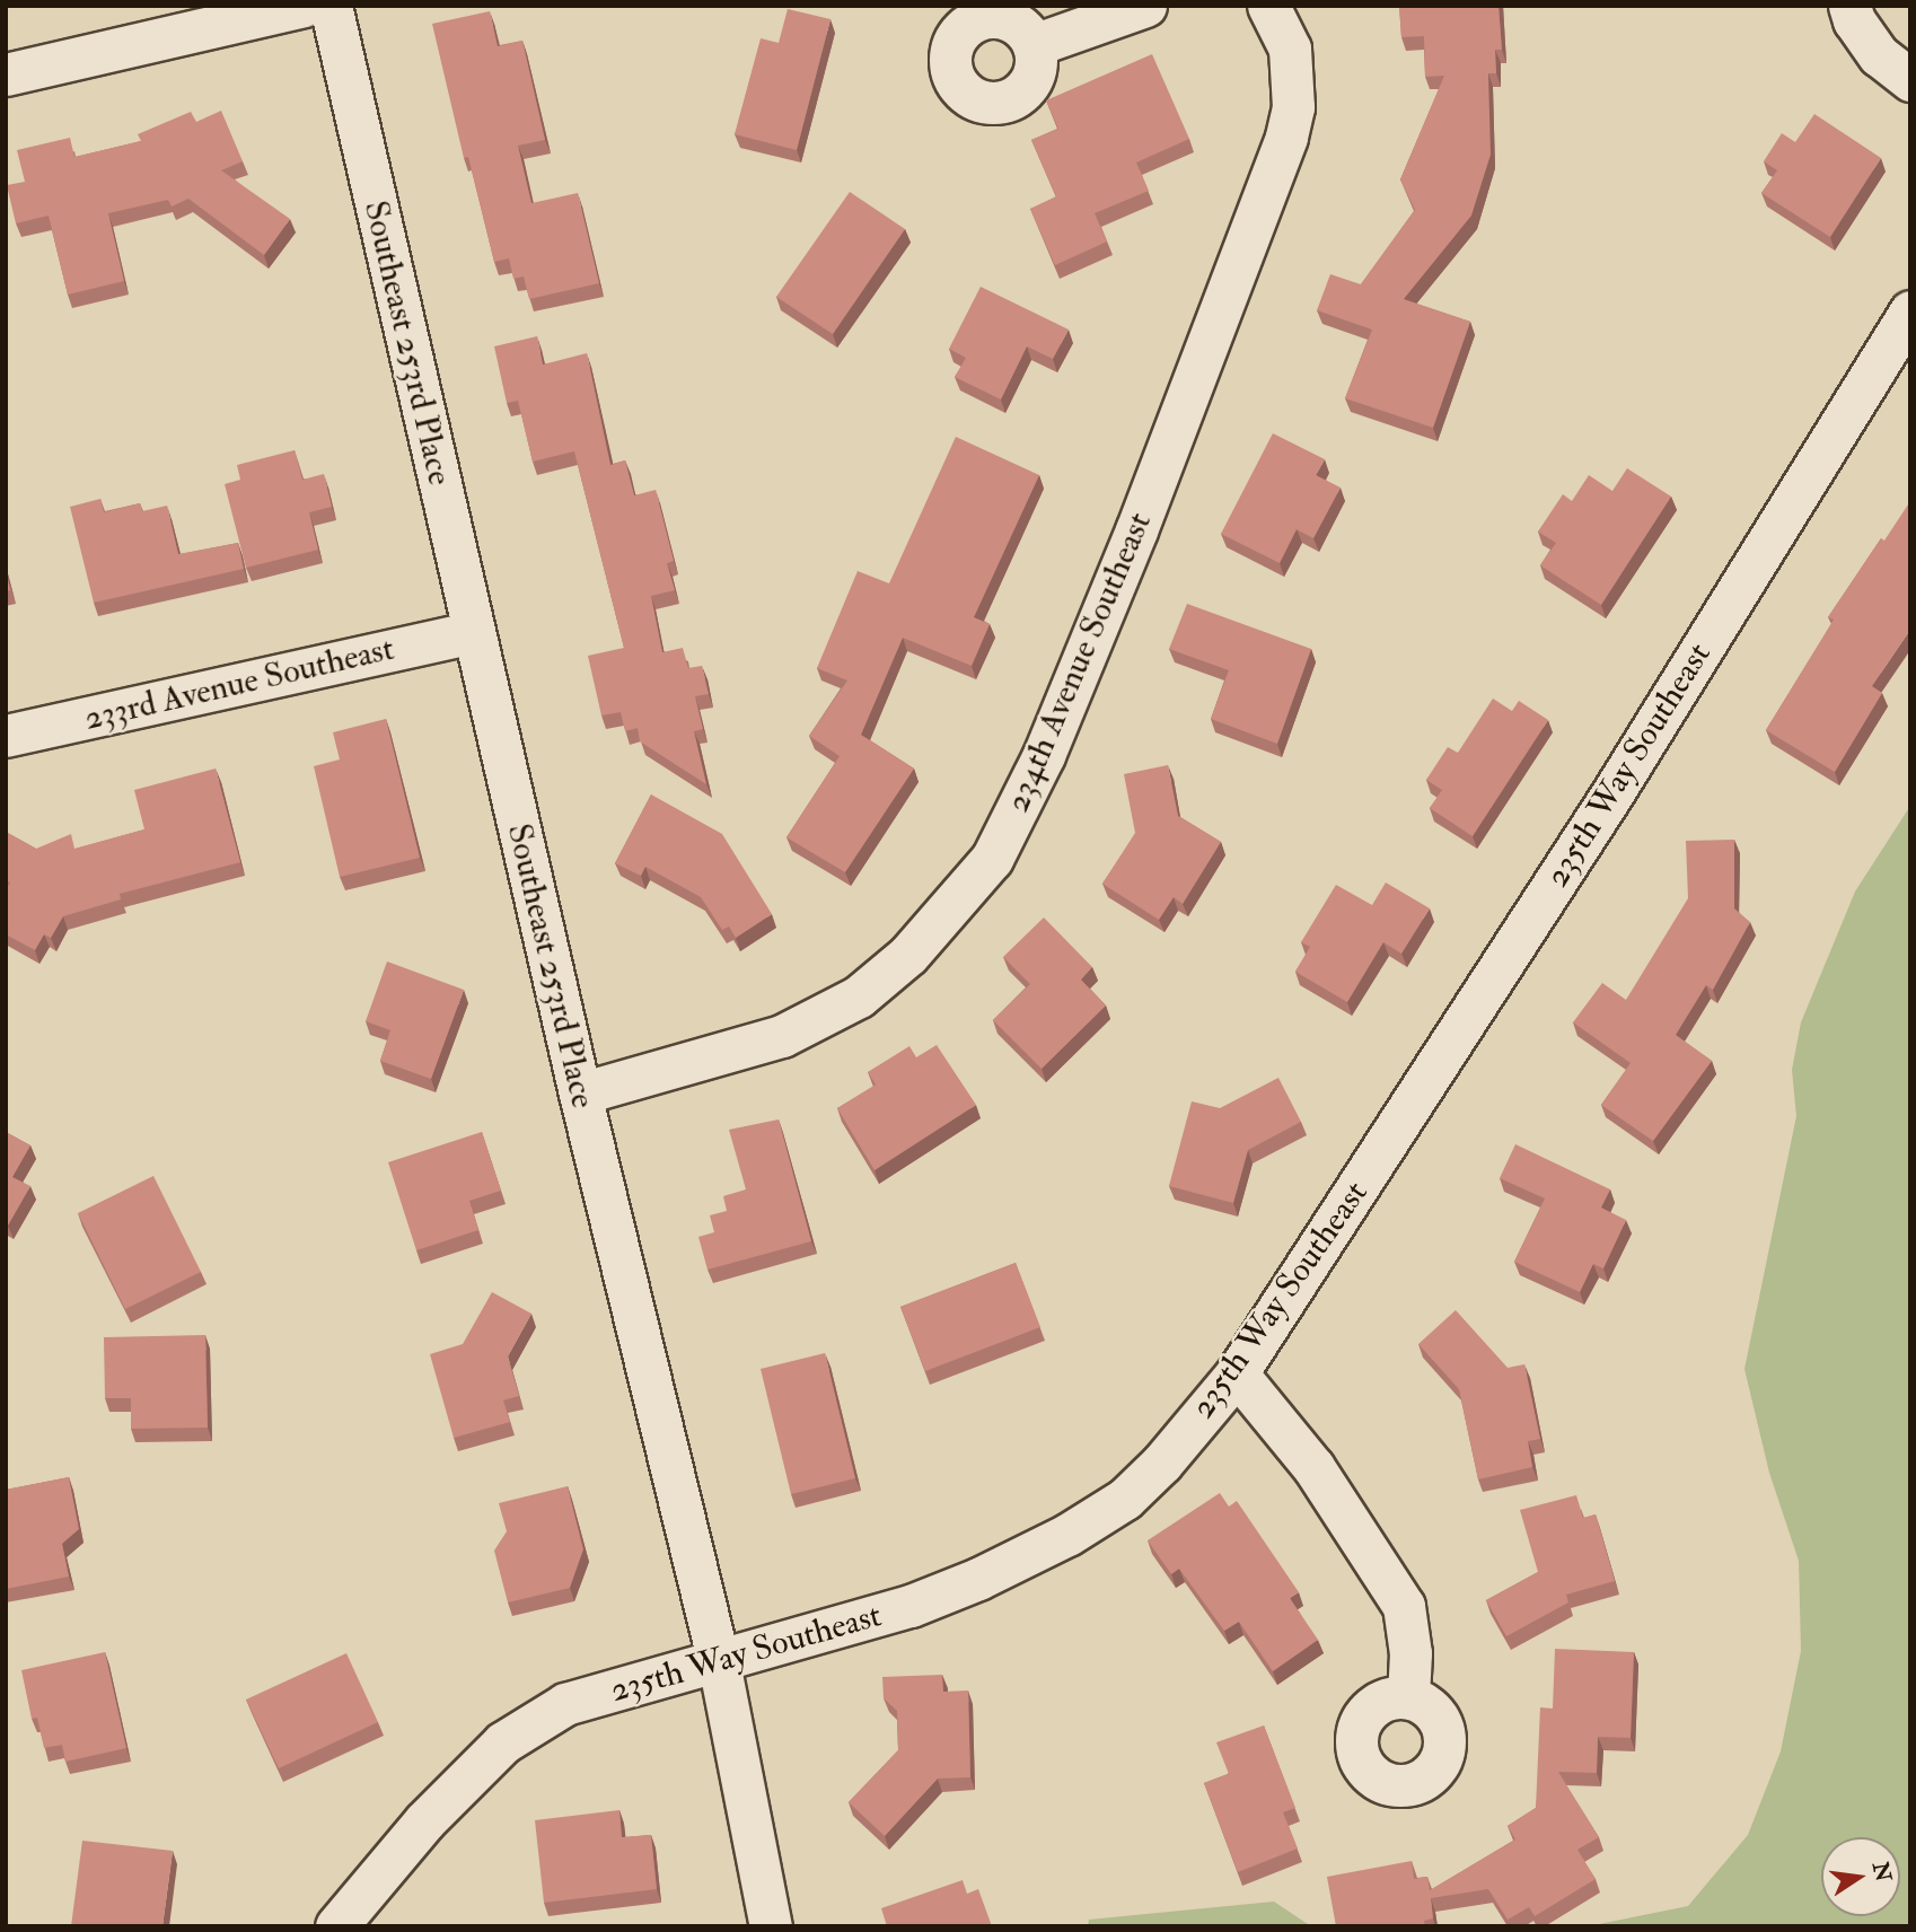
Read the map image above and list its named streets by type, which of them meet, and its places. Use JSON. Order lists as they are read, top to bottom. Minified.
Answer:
{"streets":{"street":["Southeast 253rd Place","234th Avenue Southeast","233rd Avenue Southeast","235th Way Southeast"]},"crossings":[["Southeast 253rd Place","234th Avenue Southeast"],["Southeast 253rd Place","233rd Avenue Southeast"],["Southeast 253rd Place","235th Way Southeast"]],"north":"right"}
